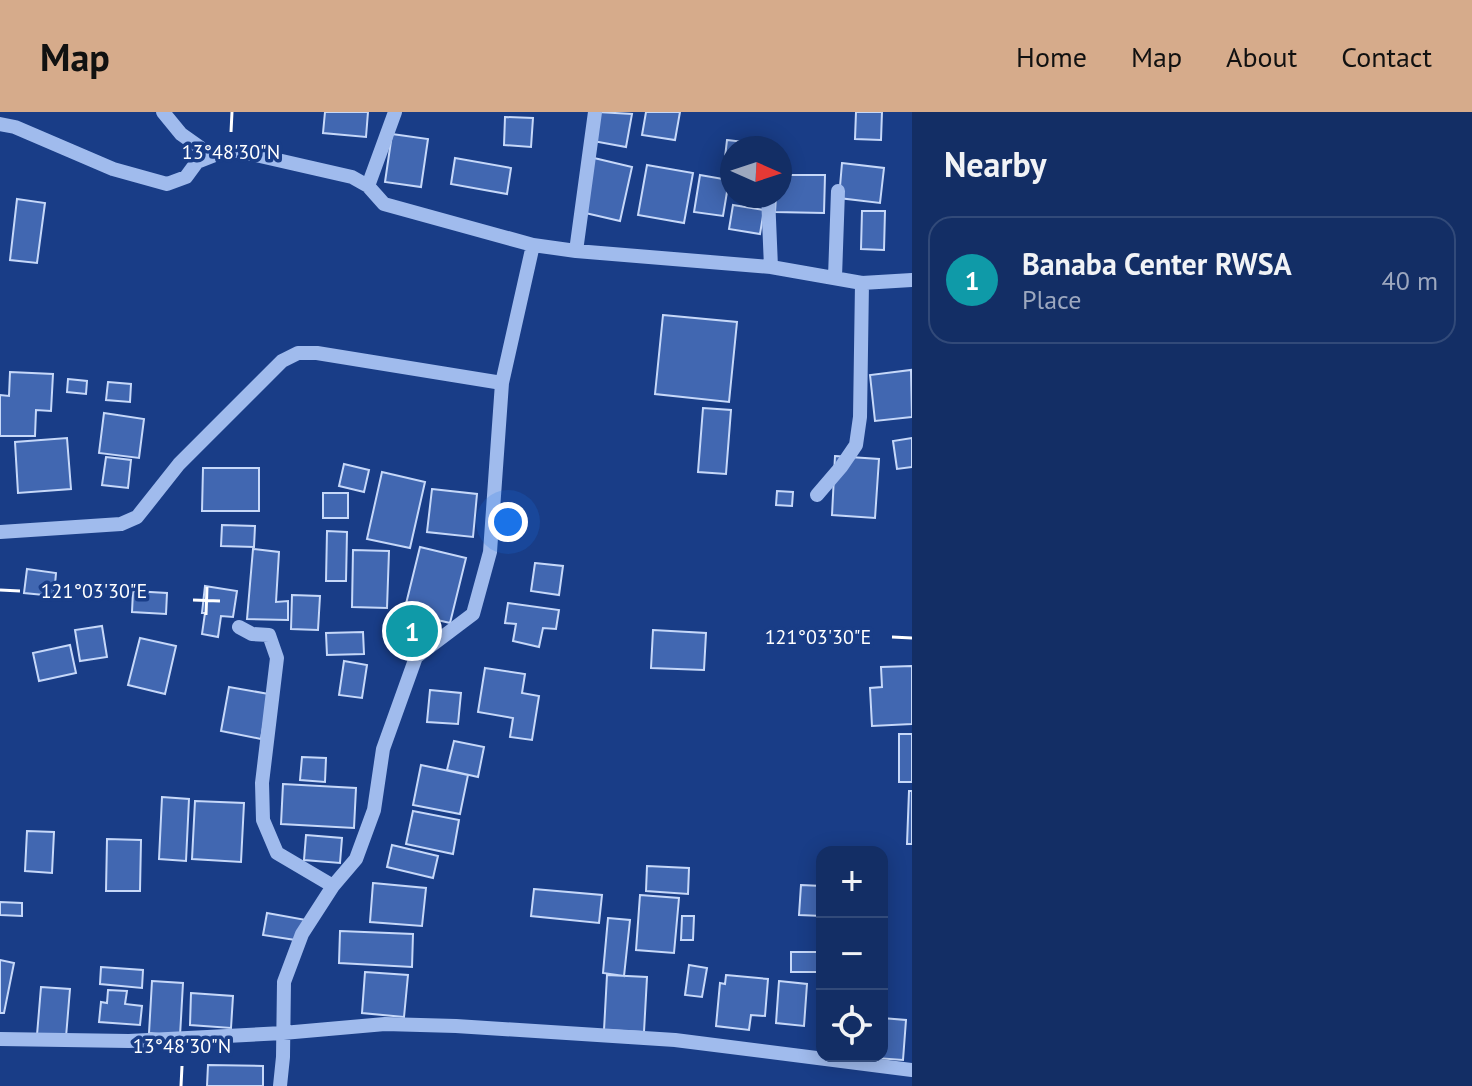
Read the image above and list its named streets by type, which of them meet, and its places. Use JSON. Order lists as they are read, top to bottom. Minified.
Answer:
{"north":"right","page":{"header":"Map","nav":["Home","Map","About","Contact"],"heading":"Nearby","list":[{"mark":"1","name":"Banaba Center RWSA","note":"Place","value":"40 m"}],"pins":"1","map_buttons":["+","−"]},"coordinates":["13°48'30\"N","121°03'30\"E"]}
